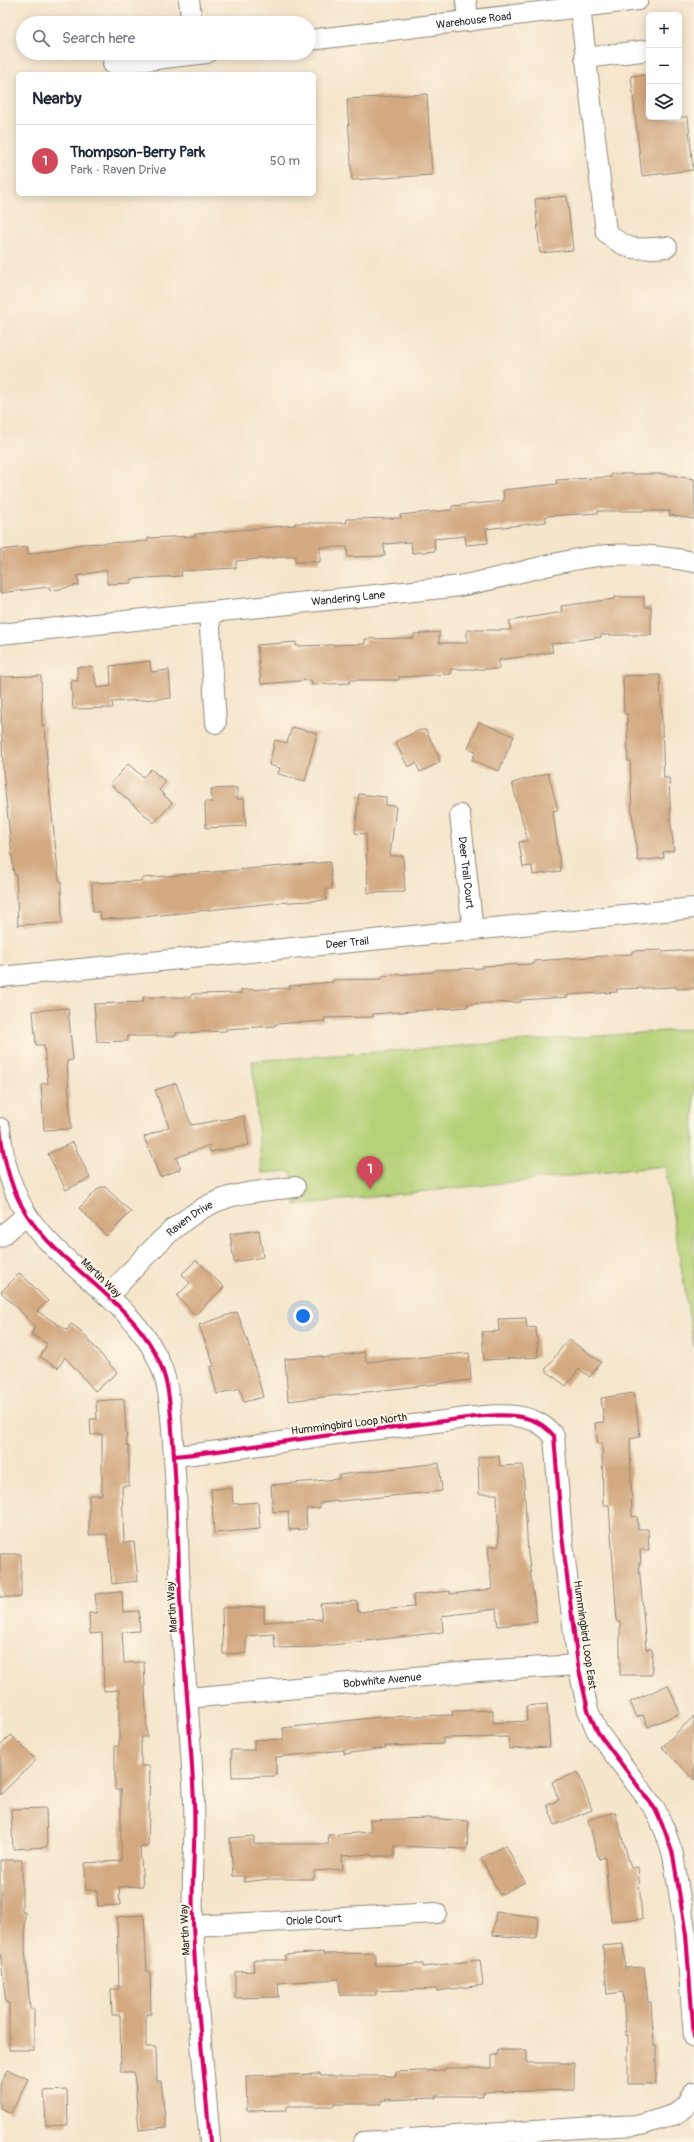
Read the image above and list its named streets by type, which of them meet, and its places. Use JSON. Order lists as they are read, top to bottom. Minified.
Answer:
{"streets":{"street":["Warehouse Road","Wandering Lane","Deer Trail Court","Deer Trail","Raven Drive","Martin Way","Hummingbird Loop North","Hummingbird Loop East","Bobwhite Avenue","Oriole Court"]},"crossings":[["Deer Trail Court","Deer Trail"],["Raven Drive","Martin Way"],["Martin Way","Hummingbird Loop North"],["Martin Way","Bobwhite Avenue"],["Martin Way","Oriole Court"],["Hummingbird Loop North","Hummingbird Loop East"],["Hummingbird Loop East","Bobwhite Avenue"]],"page":{"map_buttons":["+","−"],"search":"Search here","heading":"Nearby","list":[{"mark":"1","name":"Thompson-Berry Park","note":"Park · Raven Drive","value":"50 m"}],"pins":"1"}}
